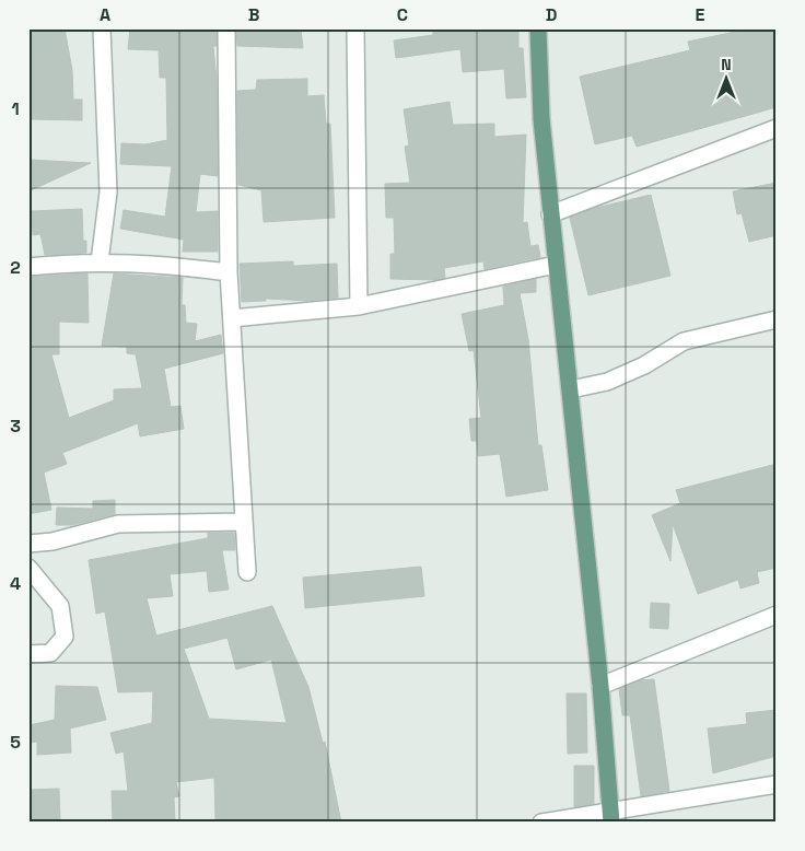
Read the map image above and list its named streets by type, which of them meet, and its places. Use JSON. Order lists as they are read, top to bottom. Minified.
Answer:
{"north":"top","grid":{"columns":["A","B","C","D","E"],"rows":["1","2","3","4","5"]}}
